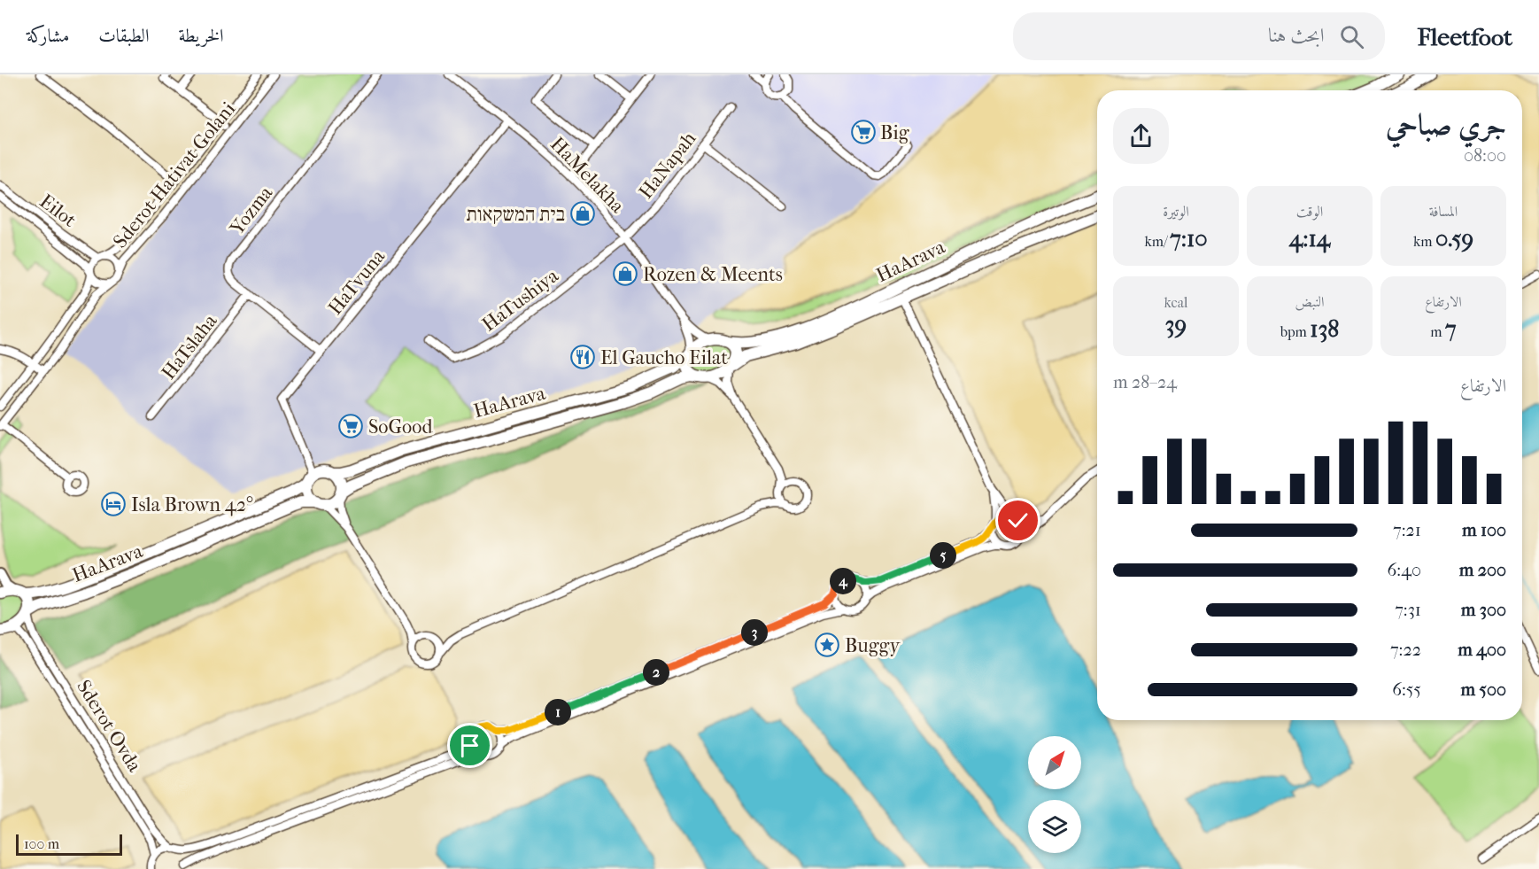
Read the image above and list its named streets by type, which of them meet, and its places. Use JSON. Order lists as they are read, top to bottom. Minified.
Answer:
{"streets":{"highway":["HaArava"],"street":["HaNapah","Sderot Hativat Golani","HaMelakha","Eilot","Yozma","HaTvuna","HaTushiya","HaTslaha","Sderot Ovda"]},"crossings":[["HaNapah","HaMelakha"],["HaNapah","HaTushiya"],["Sderot Hativat Golani","Eilot"],["HaMelakha","HaArava"],["HaMelakha","HaTvuna"],["HaMelakha","HaTushiya"],["Yozma","HaTvuna"],["Yozma","HaTslaha"],["HaArava","HaTvuna"],["HaArava","Sderot Ovda"]],"places":{"supermarket":["Big","SoGood"],"shop":["בית המשקאות","Rozen & Meents"],"restaurant":["El Gaucho Eilat"],"hotel":["Isla Brown 42°"],"place":["Buggy"]},"scale_bar":"100 m","north":"top right","page":{"header":"Fleetfoot","search":"ابحث هنا","nav":["الخريطة","الطبقات","مشاركة"],"heading":["جري صباحي","08:00"],"stats":[["المسافة","0.59 km"],["الوقت","4:14"],["الوتيرة","7:10 /km"],["الارتفاع","7 m"],["النبض","138 bpm"],["kcal","39"]],"chart":["الارتفاع","24–28 m"],"list":[{"name":"100 m","note":"7:21"},{"name":"200 m","note":"6:40"},{"name":"300 m","note":"7:31"},{"name":"400 m","note":"7:22"},{"name":"500 m","note":"6:55"}],"pins":["5","4","3","2","1"],"scale":"100 m"}}
